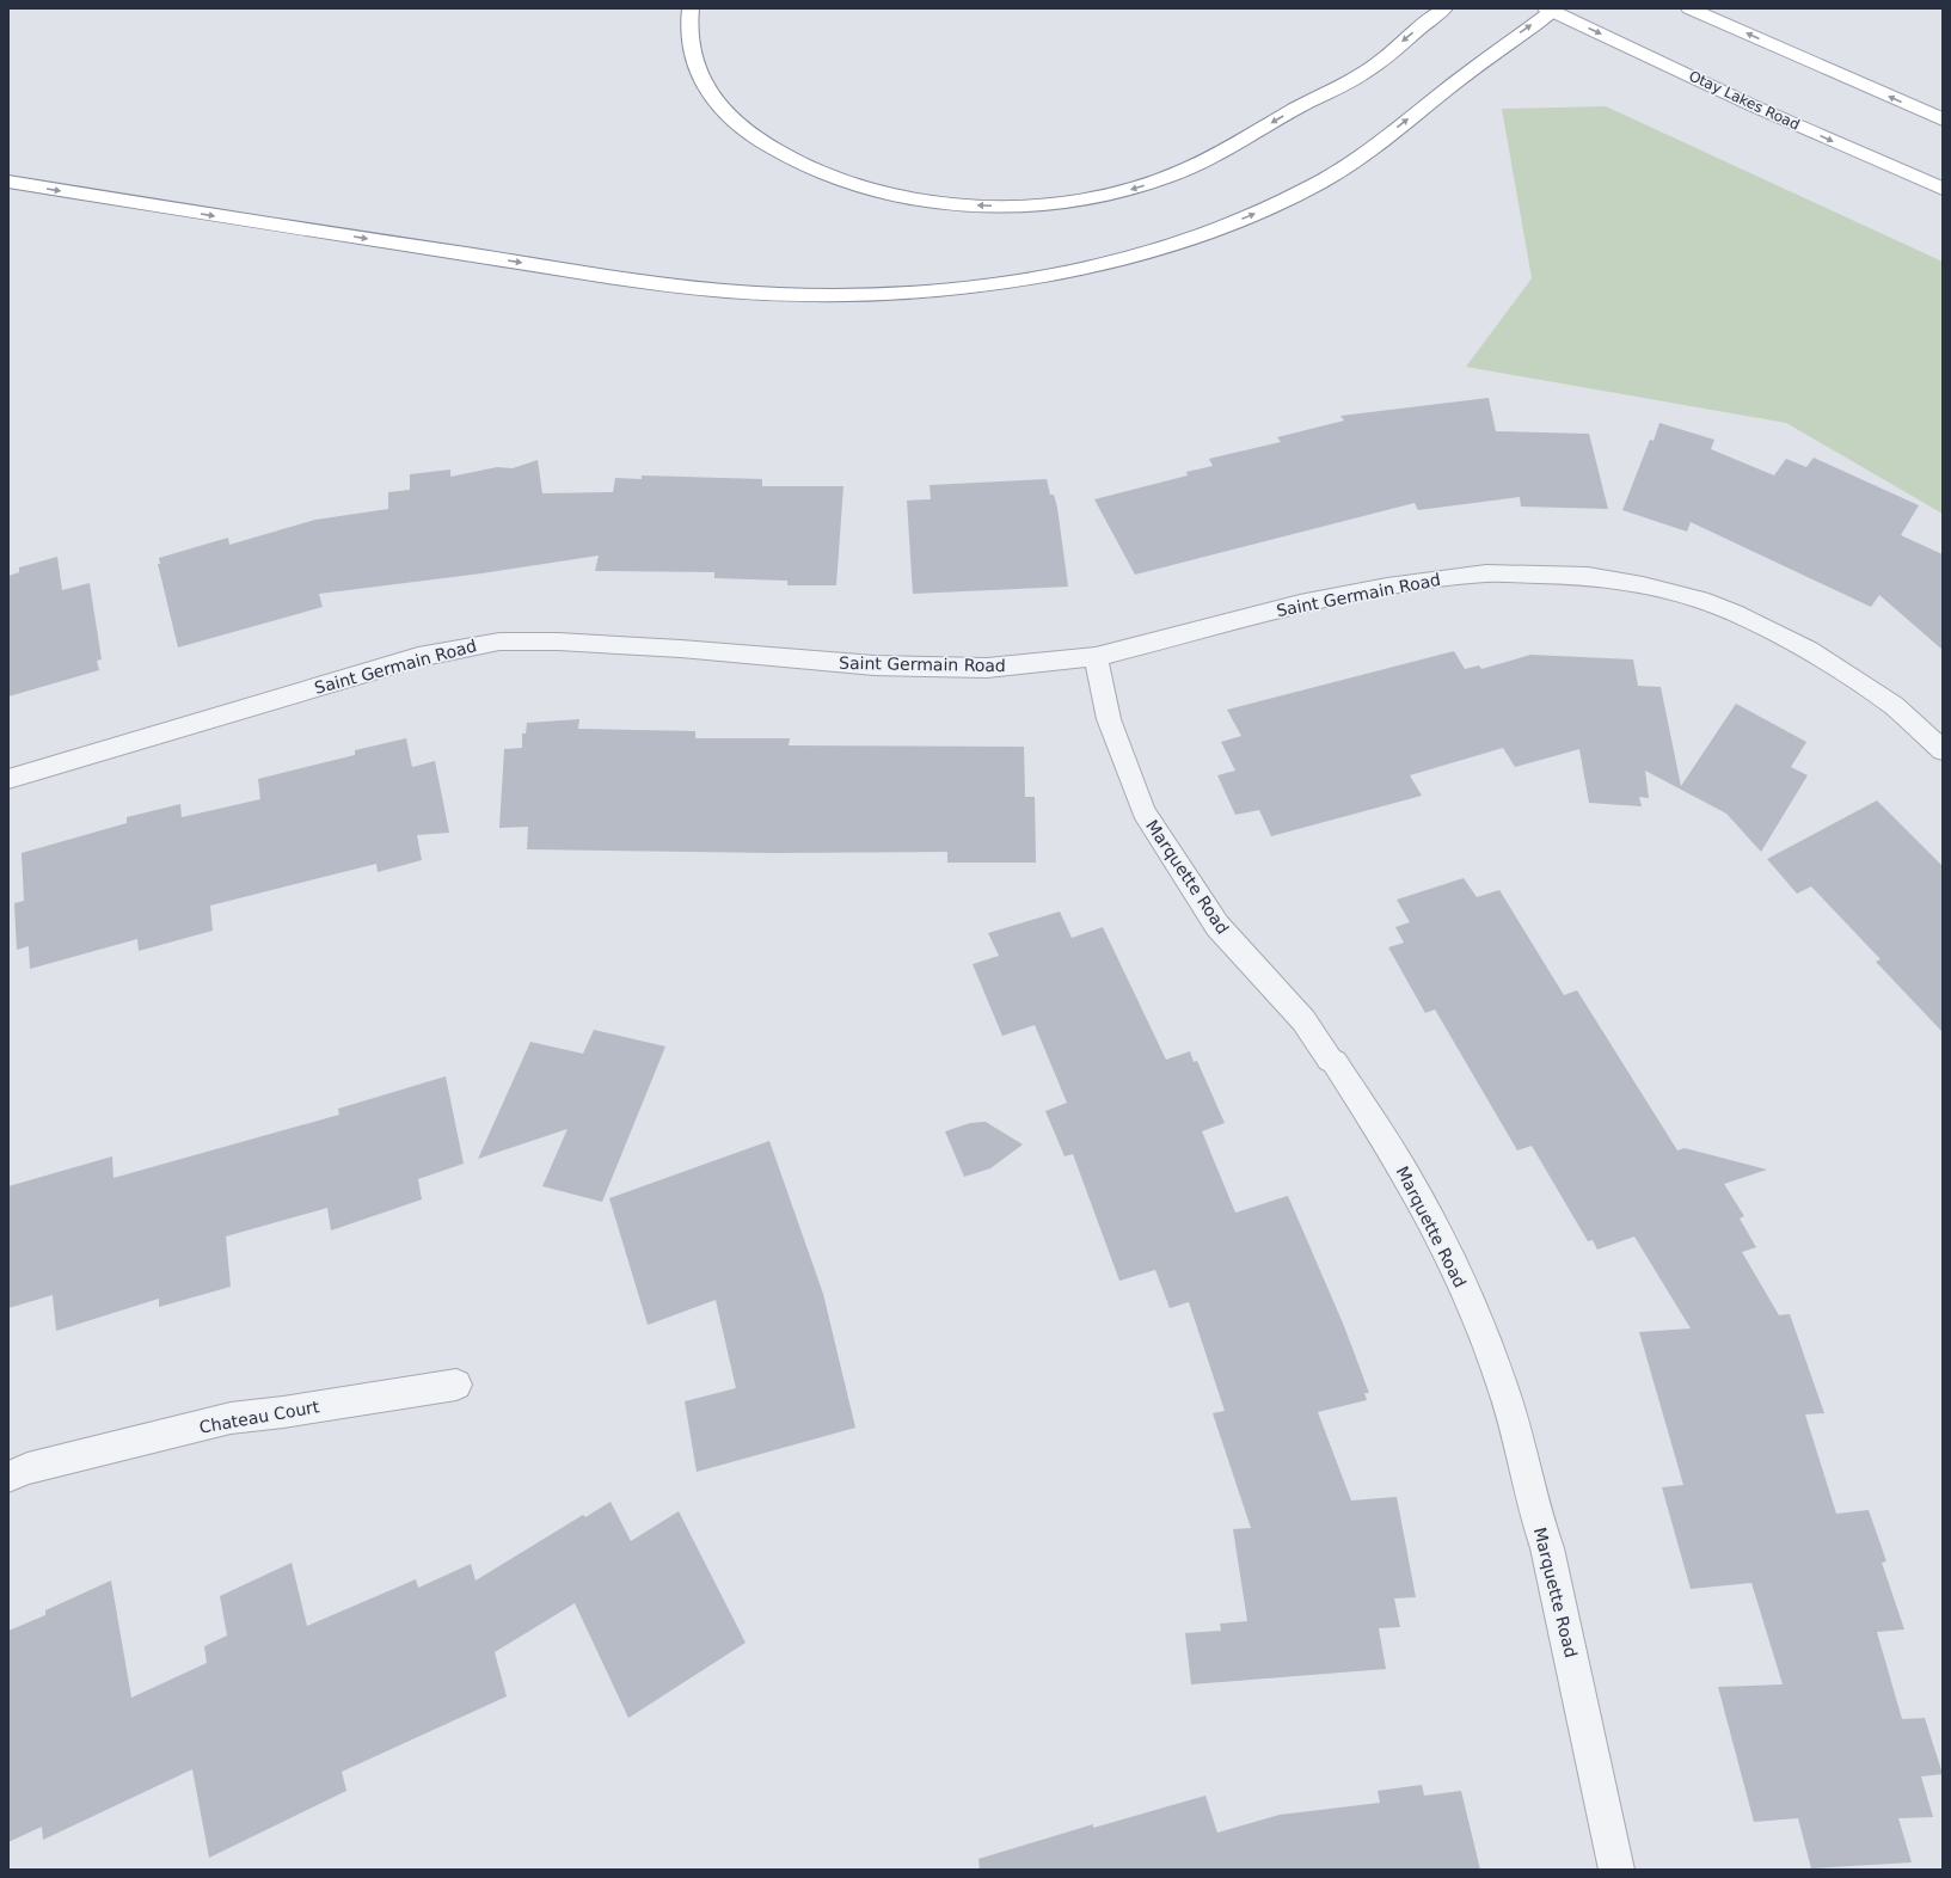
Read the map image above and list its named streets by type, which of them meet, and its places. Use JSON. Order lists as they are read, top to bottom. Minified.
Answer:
{"streets":{"main road":["Otay Lakes Road"],"street":["Saint Germain Road","Marquette Road","Chateau Court"]},"crossings":[["Saint Germain Road","Marquette Road"]]}
